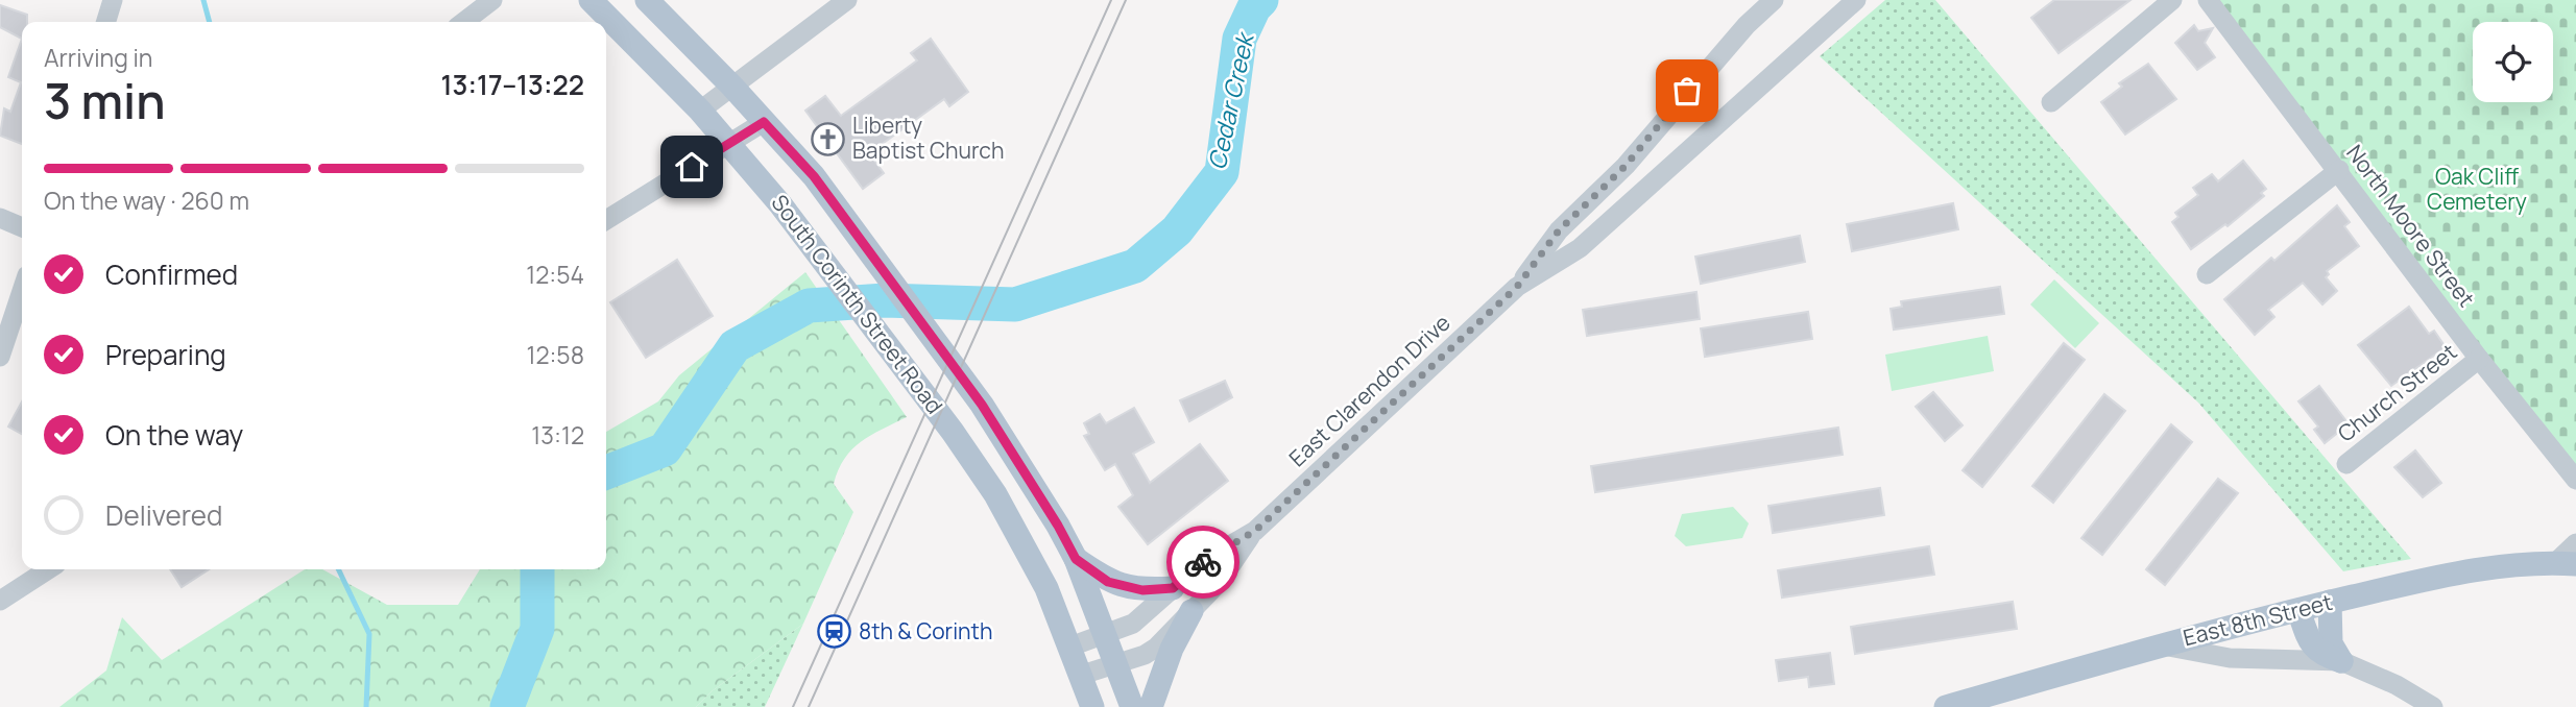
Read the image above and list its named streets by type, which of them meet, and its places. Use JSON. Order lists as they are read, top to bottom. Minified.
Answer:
{"streets":{"main road":["South Corinth Street Road","East 8th Street"],"street":["North Moore Street","East Clarendon Drive","Church Street"]},"crossings":[["North Moore Street","Church Street"],["South Corinth Street Road","East Clarendon Drive"]],"water":["Cedar Creek"],"parks":["Oak Cliff Cemetery"],"places":{"church":["Liberty Baptist Church"],"station":["8th & Corinth"]},"page":{"heading":["3 min","Arriving in","13:17–13:22"],"bar":"On the way · 260 m","list":[["Confirmed","12:54"],["Preparing","12:58"],["On the way","13:12"],"Delivered"]}}
